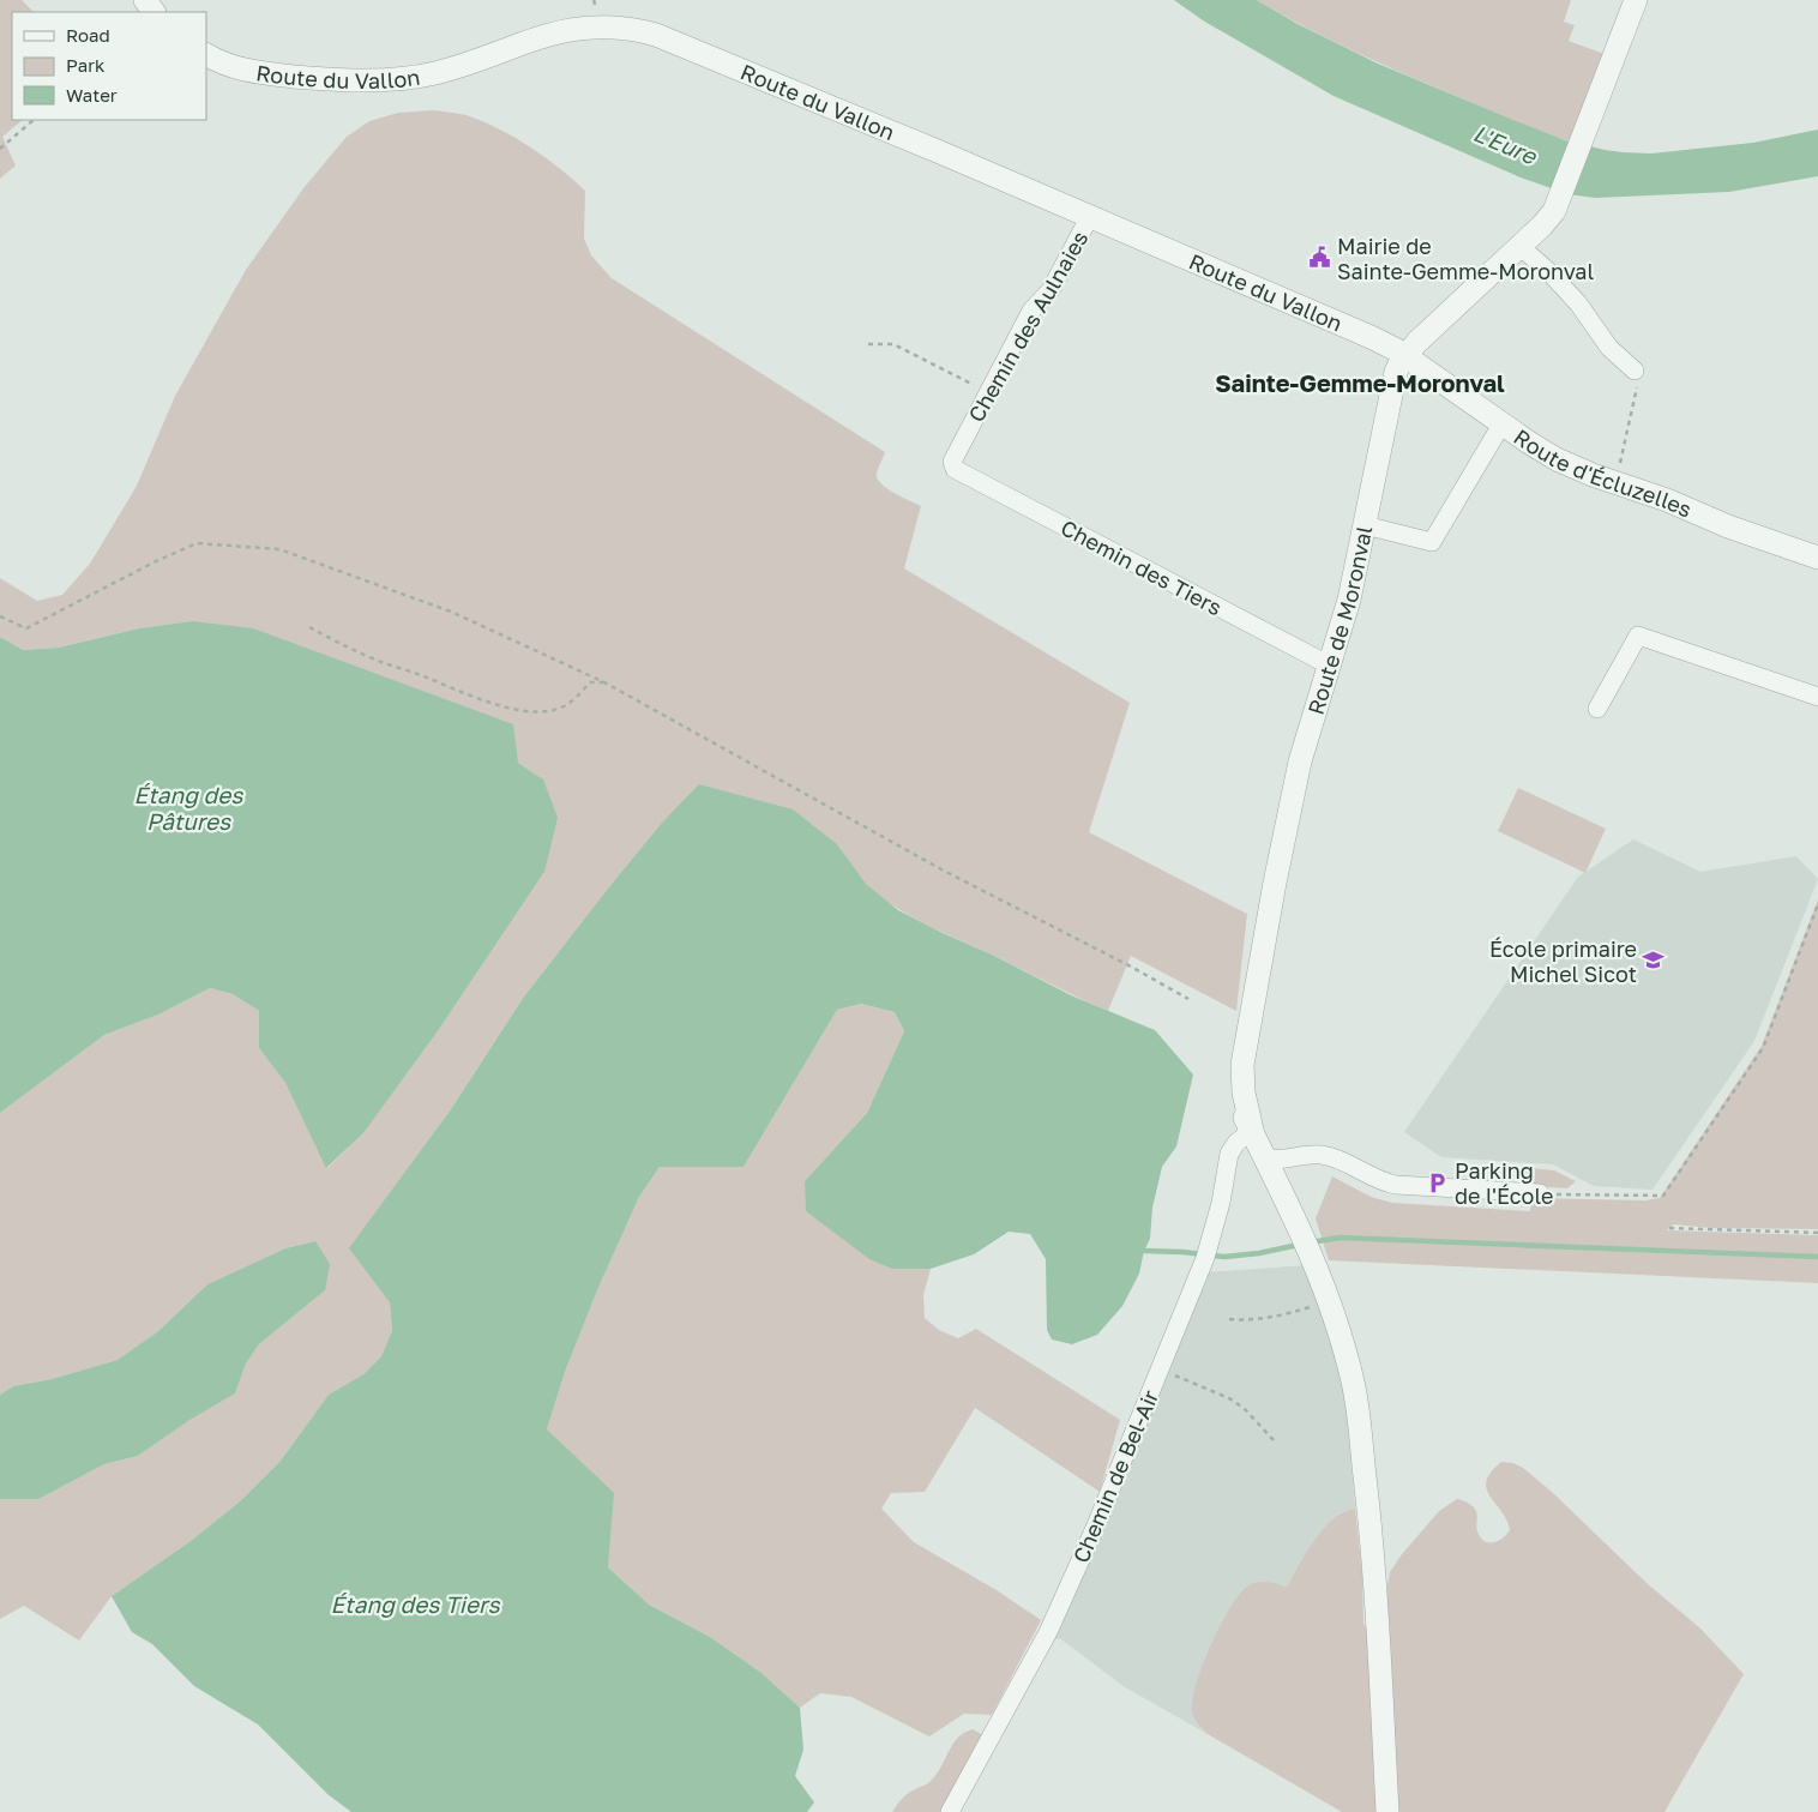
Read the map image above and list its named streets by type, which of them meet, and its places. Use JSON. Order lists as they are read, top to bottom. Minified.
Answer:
{"streets":{"street":["Route du Vallon","Chemin des Aulnaies","Route d'Écluzelles","Chemin des Tiers","Route de Moronval","Chemin de Bel-Air"]},"crossings":[["Route du Vallon","Chemin des Aulnaies"],["Route du Vallon","Route d'Écluzelles"],["Route du Vallon","Route de Moronval"],["Chemin des Aulnaies","Chemin des Tiers"],["Route d'Écluzelles","Route de Moronval"],["Chemin des Tiers","Route de Moronval"],["Route de Moronval","Chemin de Bel-Air"]],"districts":["Sainte-Gemme-Moronval"],"water":["L'Eure","Étang des Pâtures","Étang des Tiers"],"places":{"public building":["Mairie de Sainte-Gemme-Moronval"],"school or university":["École primaire Michel Sicot"],"parking":["Parking de l'École"]},"legend":["Road","Park","Water"]}
